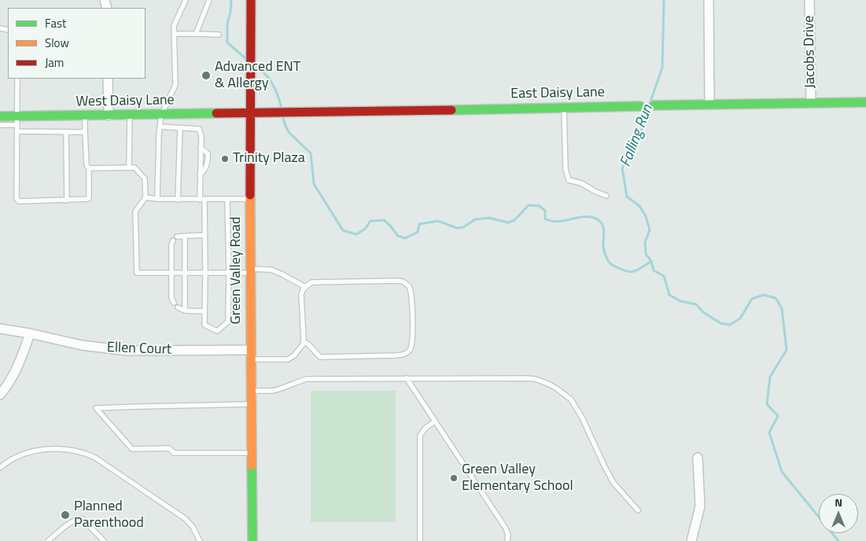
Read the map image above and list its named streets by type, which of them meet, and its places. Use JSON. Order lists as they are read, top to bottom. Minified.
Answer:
{"streets":{"street":["Jacobs Drive","East Daisy Lane","West Daisy Lane","Green Valley Road","Ellen Court"]},"crossings":[["Jacobs Drive","East Daisy Lane"],["East Daisy Lane","West Daisy Lane"],["East Daisy Lane","Green Valley Road"],["West Daisy Lane","Green Valley Road"],["Green Valley Road","Ellen Court"]],"water":["Falling Run"],"places":["Advanced ENT & Allergy","Trinity Plaza","Green Valley Elementary School","Planned Parenthood"],"legend":["Fast","Slow","Jam"],"north":"top"}
